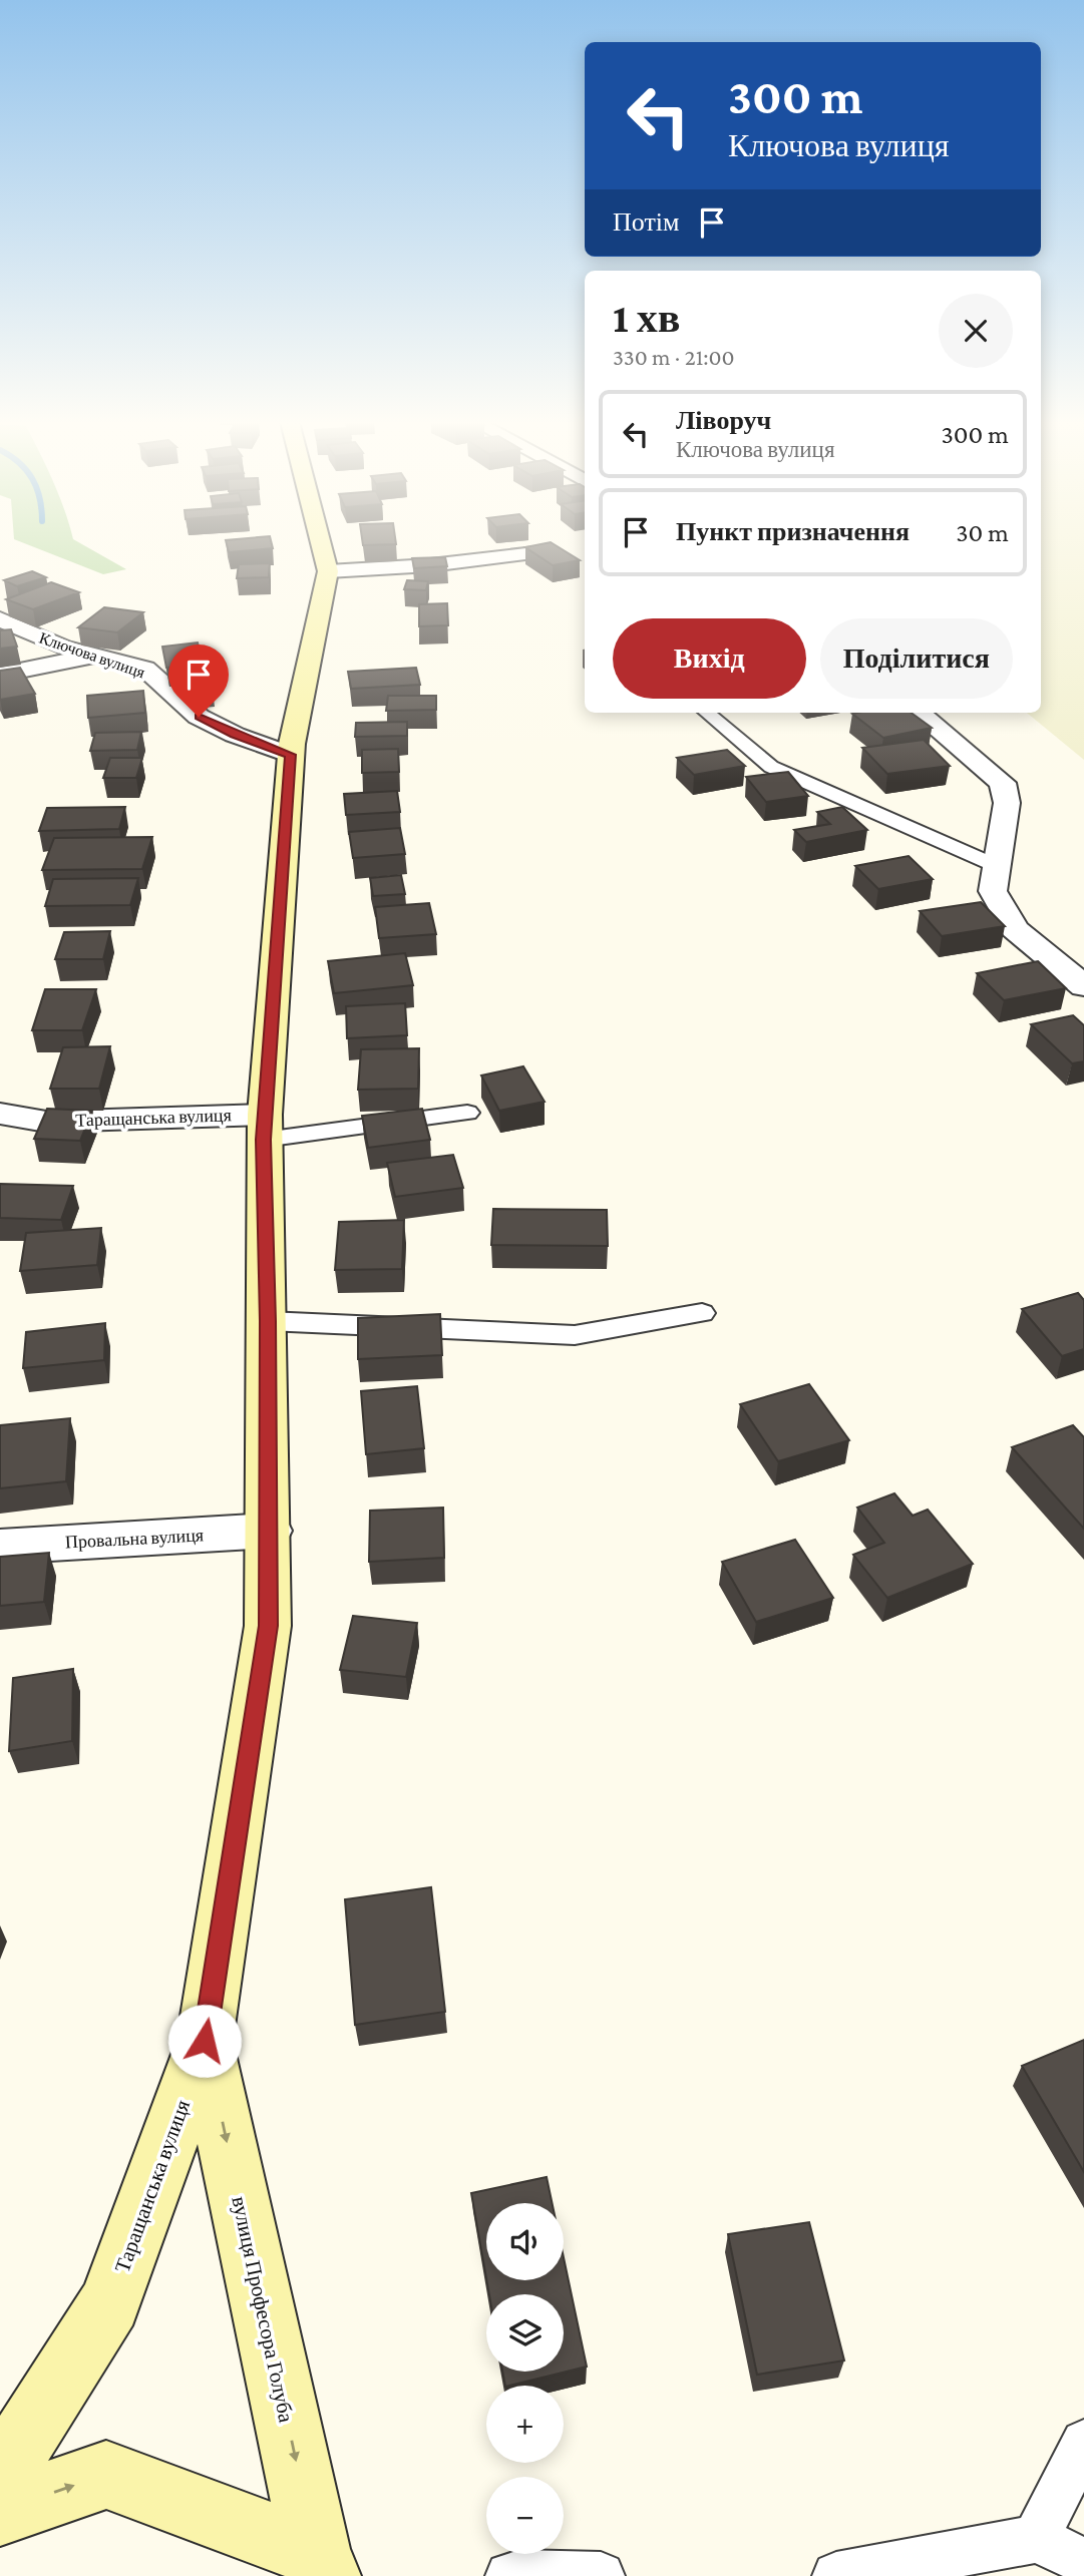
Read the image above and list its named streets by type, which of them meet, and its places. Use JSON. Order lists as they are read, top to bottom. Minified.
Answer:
{"streets":{"main road":["Таращанська вулиця","вулиця Професора Голуба"],"street":["Ключова вулиця","Провальна вулиця"]},"crossings":[["Ключова вулиця","Таращанська вулиця"],["Таращанська вулиця","Провальна вулиця"],["Таращанська вулиця","вулиця Професора Голуба"]],"one_way":["вулиця Професора Голуба"],"page":{"turn":["300 m","Ключова вулиця"],"then":"Потім","heading":["1 хв","330 m · 21:00"],"list":[{"name":"Ліворуч","note":"Ключова вулиця","value":"300 m"},{"name":"Пункт призначення","value":"30 m"}],"buttons":["Вихід","Поділитися"],"map_buttons":["+","−"]}}
